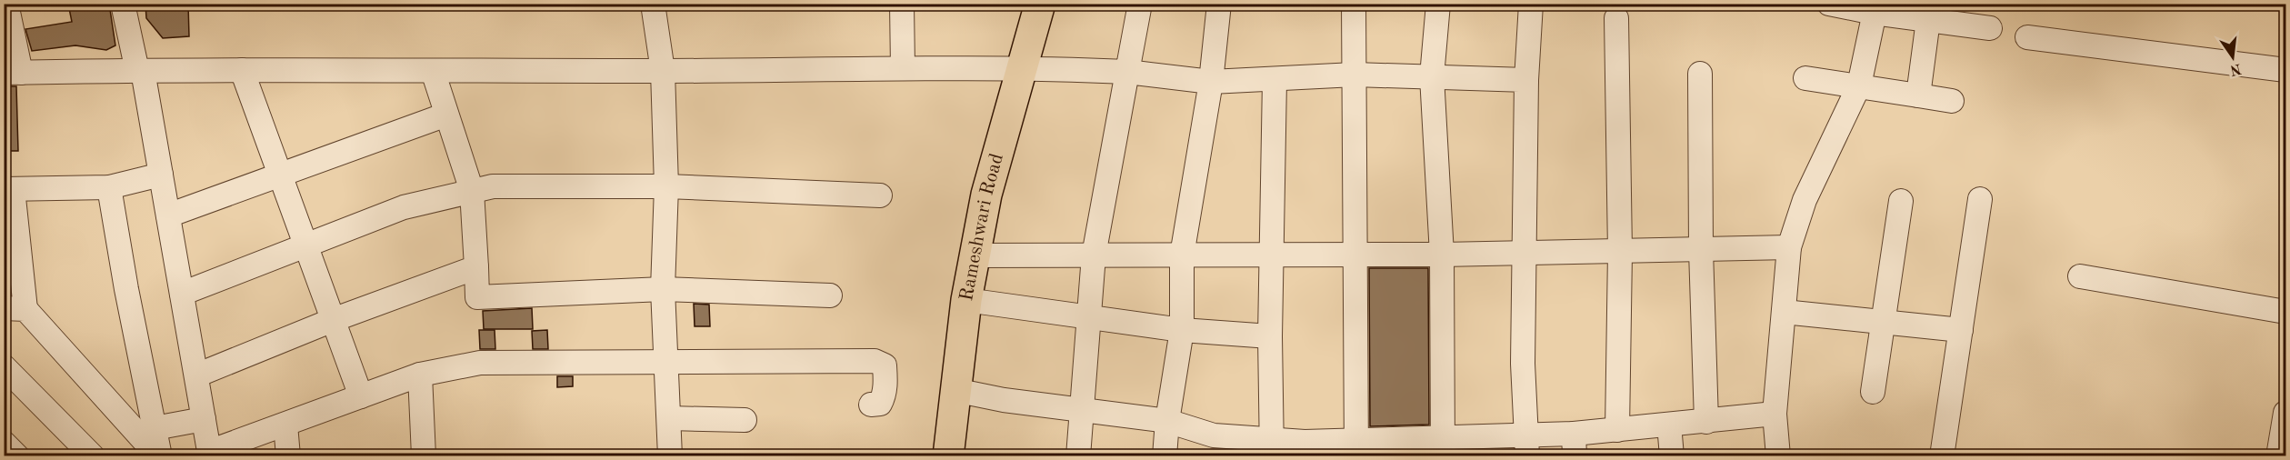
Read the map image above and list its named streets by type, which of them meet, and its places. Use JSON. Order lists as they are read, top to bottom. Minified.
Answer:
{"streets":{"main road":["Rameshwari Road"]},"north":"bottom"}
